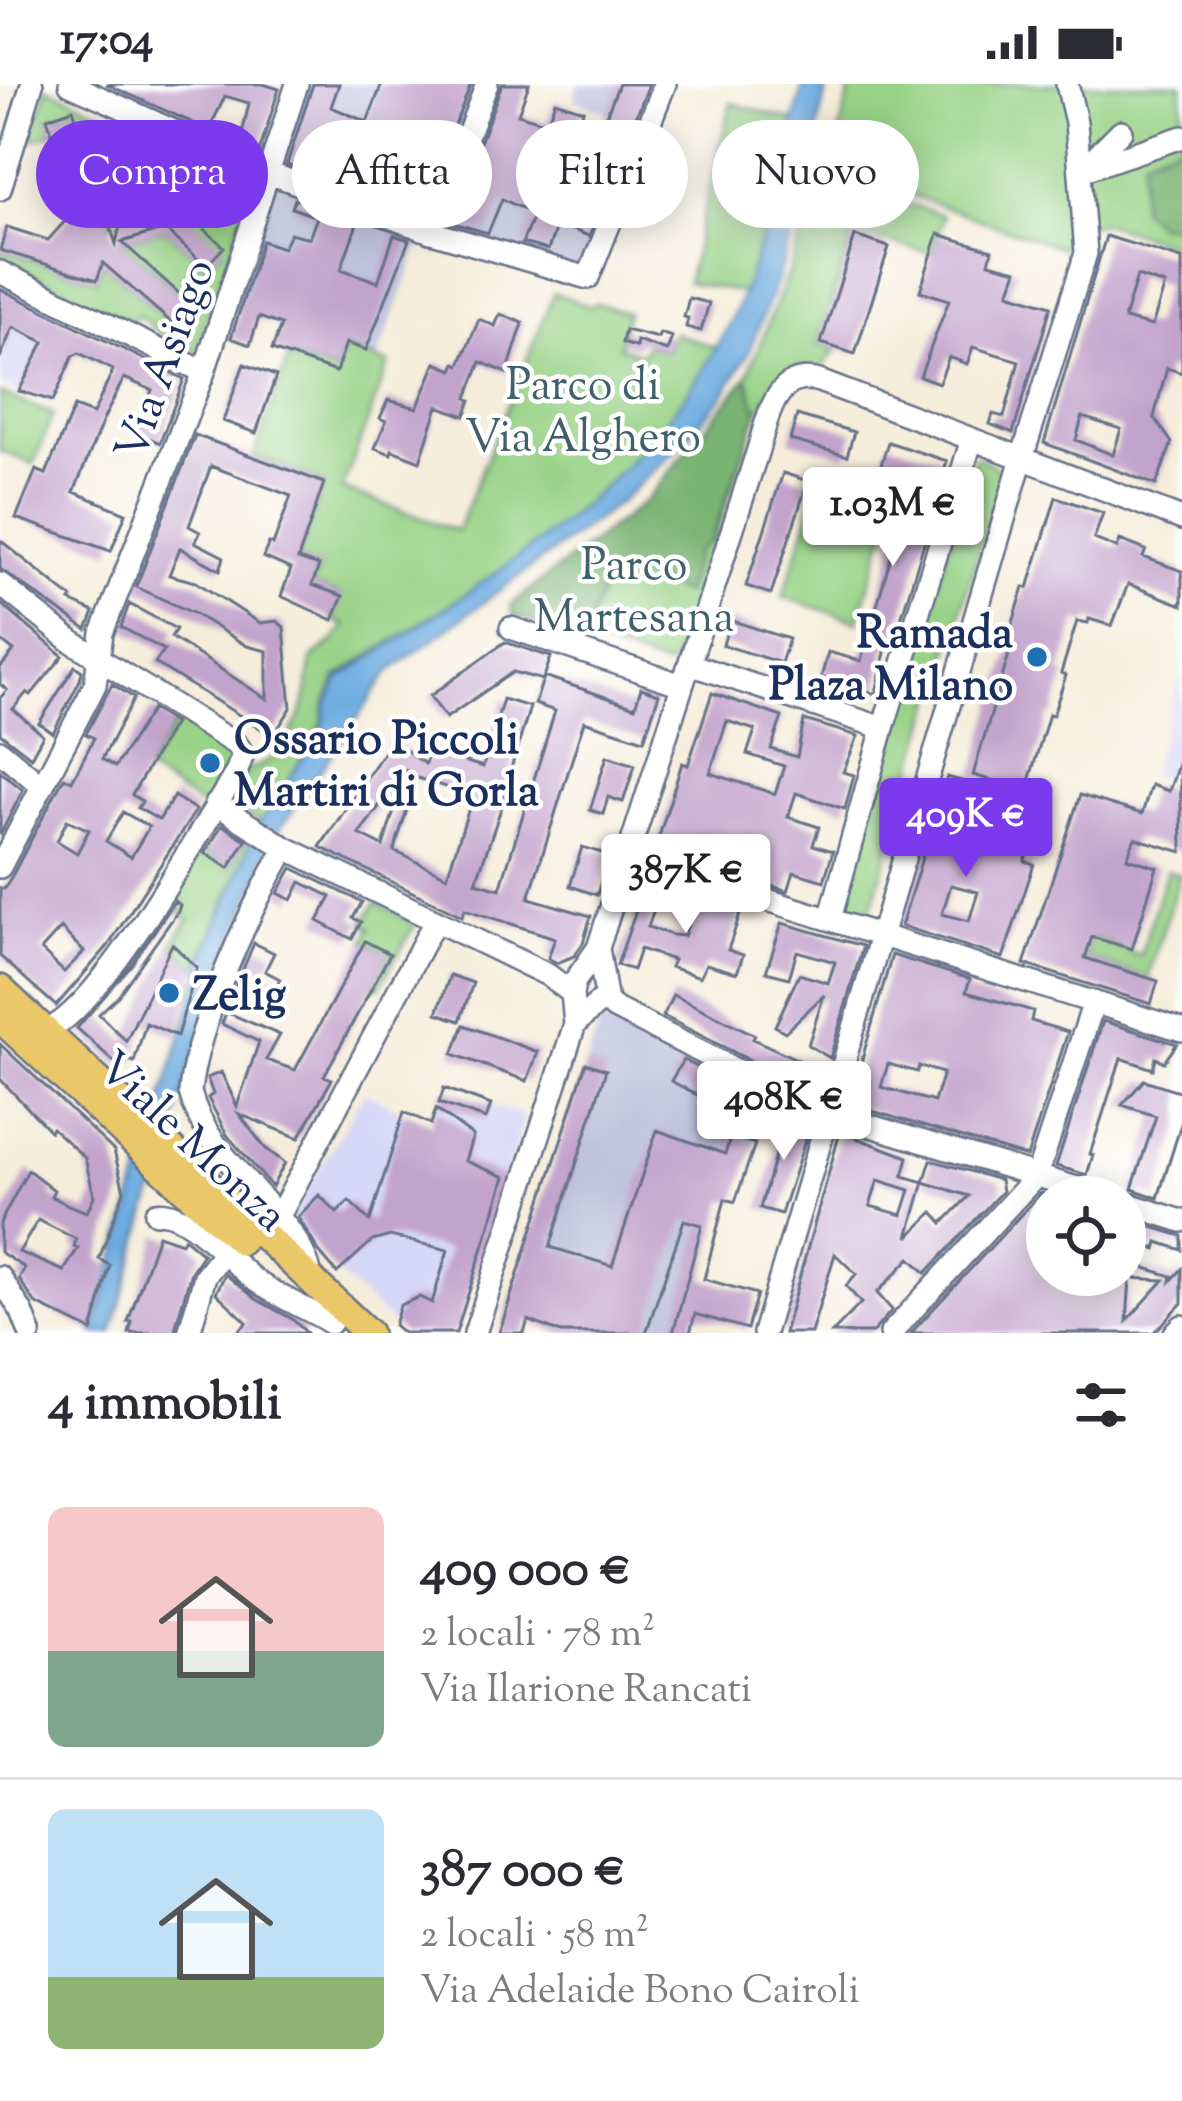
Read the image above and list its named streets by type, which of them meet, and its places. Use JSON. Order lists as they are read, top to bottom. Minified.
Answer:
{"streets":{"main road":["Viale Monza"],"street":["Via Asiago"]},"parks":["Parco di Via Alghero","Parco Martesana"],"places":["Ramada Plaza Milano","Ossario Piccoli Martiri di Gorla","Zelig"],"page":{"status":"17:04","chip":["Compra","Affitta","Filtri","Nuovo"],"price":["1.03M €","409K €","387K €","408K €"],"heading":"4 immobili","list":[{"name":"409 000 €","note":"2 locali · 78 m² · Via Ilarione Rancati"},{"name":"387 000 €","note":"2 locali · 58 m² · Via Adelaide Bono Cairoli"}]}}
